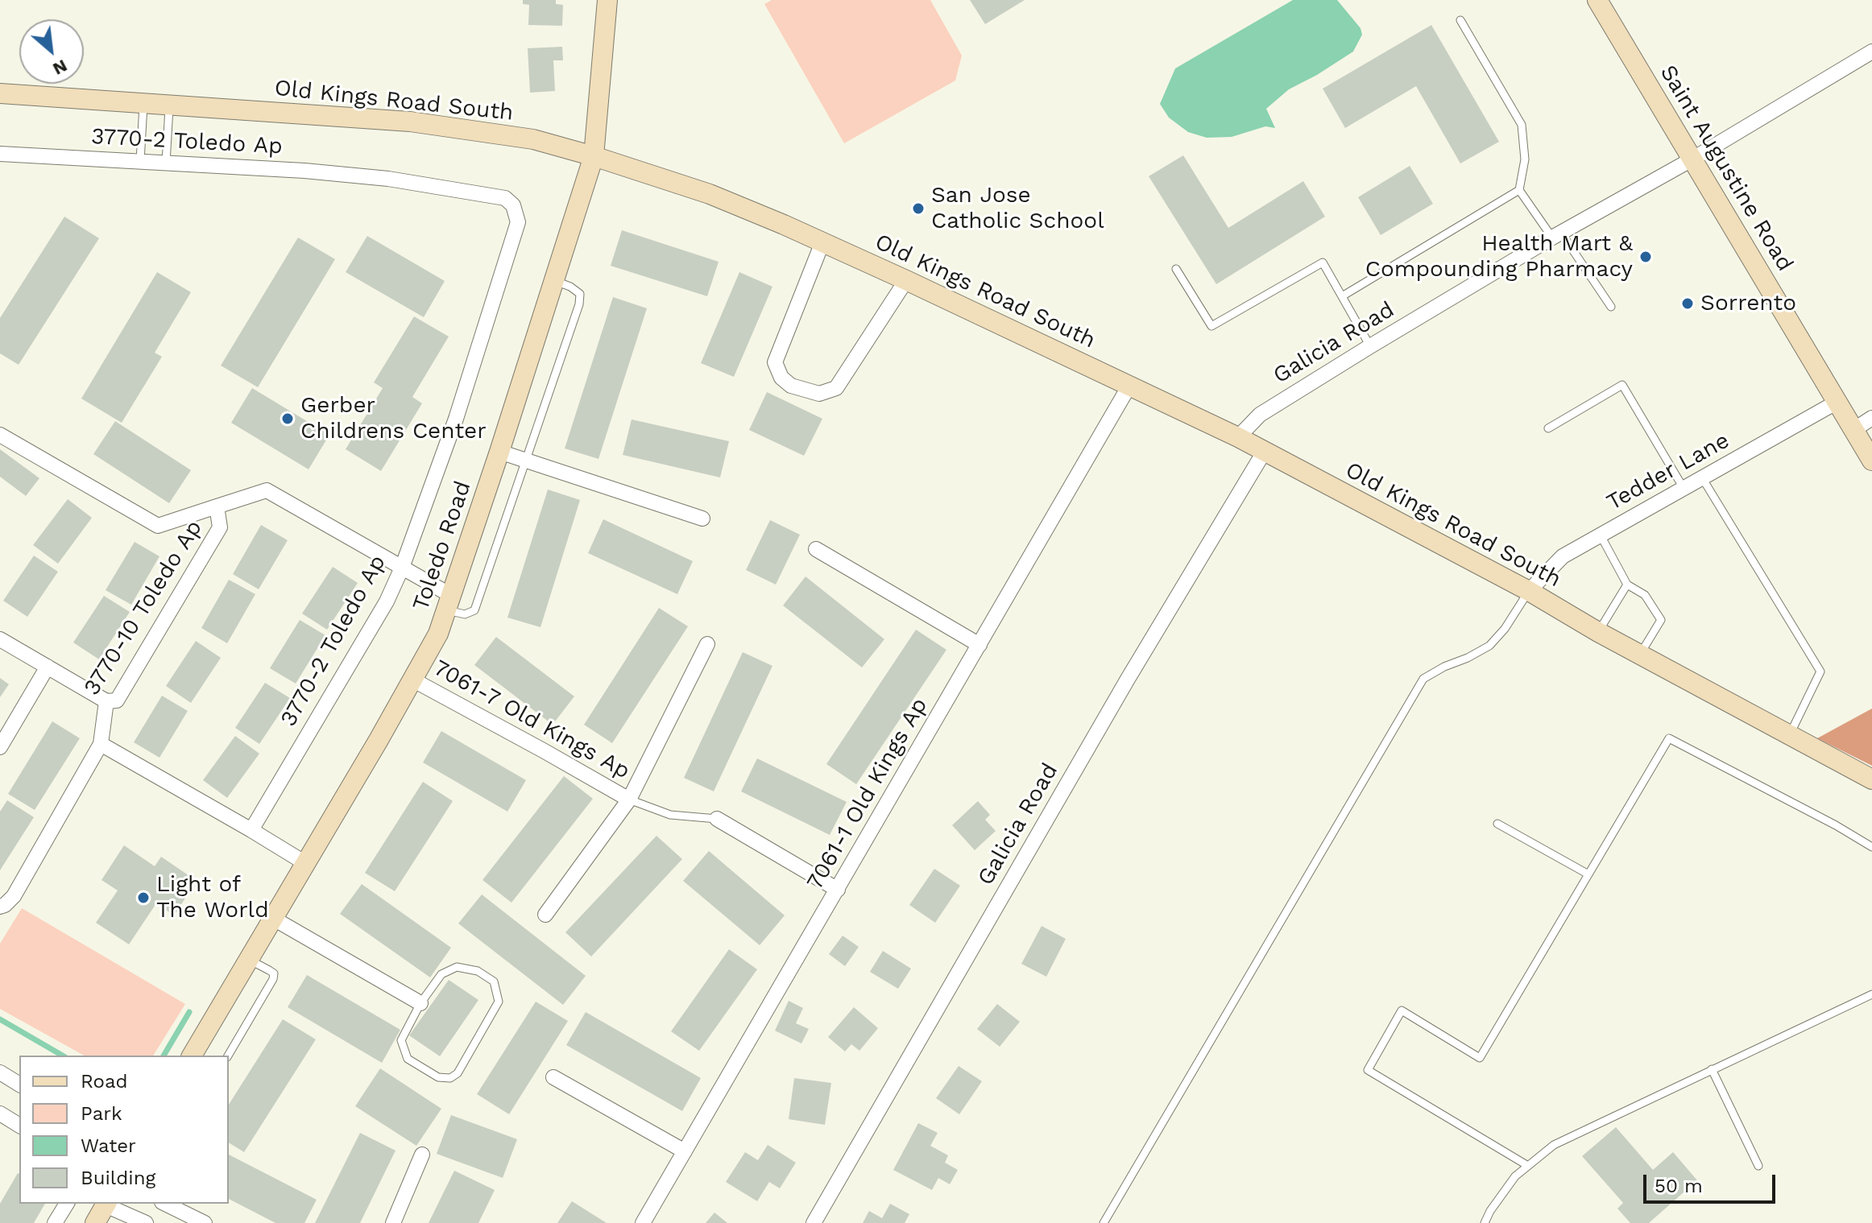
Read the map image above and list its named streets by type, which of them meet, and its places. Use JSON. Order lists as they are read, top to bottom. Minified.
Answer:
{"streets":{"street":["Old Kings Road South","3770-2 Toledo Ap","Saint Augustine Road","Galicia Road","Tedder Lane","Toledo Road","3770-10 Toledo Ap","7061-7 Old Kings Ap","7061-1 Old Kings Ap"]},"crossings":[["Old Kings Road South","Galicia Road"],["Old Kings Road South","Tedder Lane"],["Old Kings Road South","Toledo Road"],["Old Kings Road South","7061-1 Old Kings Ap"],["Saint Augustine Road","Galicia Road"],["Saint Augustine Road","Tedder Lane"],["Toledo Road","7061-7 Old Kings Ap"]],"places":["San Jose Catholic School","Health Mart & Compounding Pharmacy","Sorrento","Gerber Childrens Center","Light of The World"],"legend":["Road","Park","Water","Building"],"scale_bar":"50 m","north":"bottom right"}
